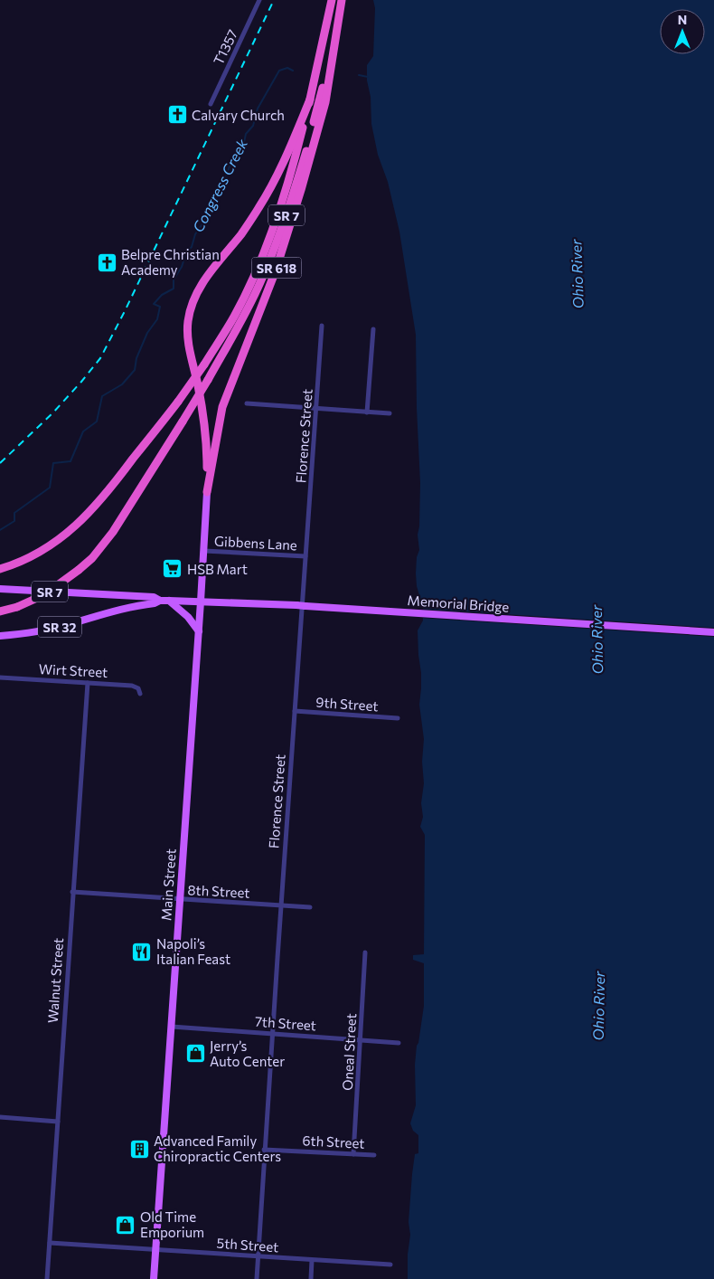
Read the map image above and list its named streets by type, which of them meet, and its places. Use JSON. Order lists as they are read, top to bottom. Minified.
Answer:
{"streets":{"highway":["SR 7","SR 618"],"main road":["Memorial Bridge","SR 32","Main Street"],"street":["T1357","Florence Street","Gibbens Lane","Wirt Street","9th Street","8th Street","Walnut Street","7th Street","Oneal Street","6th Street","5th Street"]},"crossings":[["SR 7","SR 618"],["SR 618","Main Street"],["Florence Street","Gibbens Lane"],["Florence Street","9th Street"],["Florence Street","8th Street"],["Florence Street","7th Street"],["Florence Street","6th Street"],["Florence Street","5th Street"],["Gibbens Lane","Main Street"],["Memorial Bridge","SR 32"],["Memorial Bridge","Main Street"],["SR 32","Main Street"],["Wirt Street","Walnut Street"],["Main Street","8th Street"],["Main Street","7th Street"],["Main Street","5th Street"],["8th Street","Walnut Street"],["Walnut Street","5th Street"],["7th Street","Oneal Street"],["Oneal Street","6th Street"]],"water":["Congress Creek","Ohio River"],"places":{"church":["Calvary Church","Belpre Christian Academy"],"supermarket":["HSB Mart"],"restaurant":["Napoli’s Italian Feast"],"shop":["Jerry’s Auto Center","Old Time Emporium"],"building":["Advanced Family Chiropractic Centers"]},"north":"top"}
